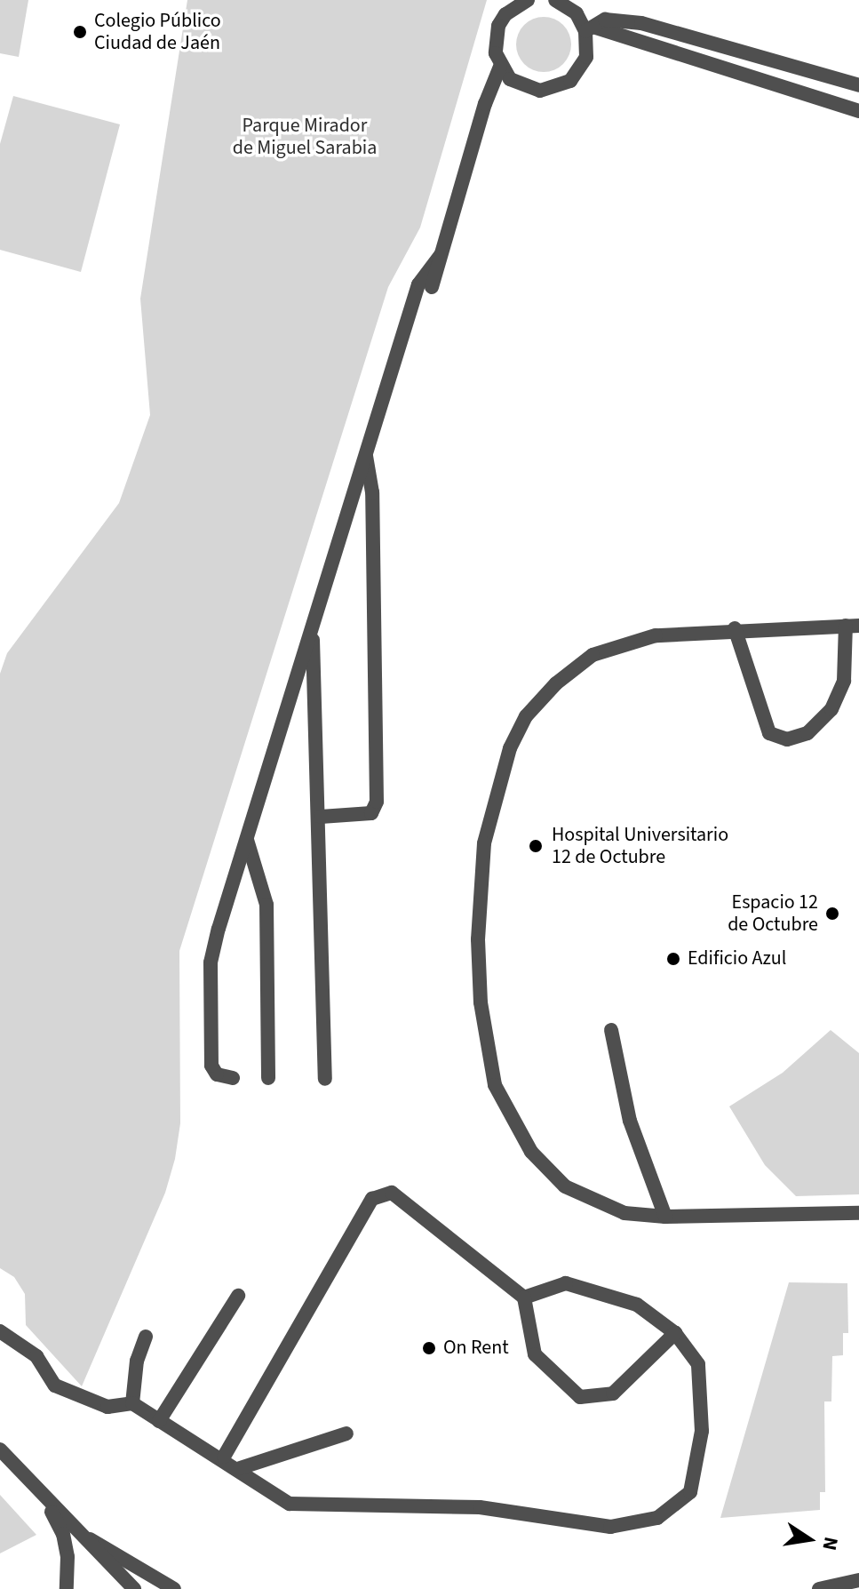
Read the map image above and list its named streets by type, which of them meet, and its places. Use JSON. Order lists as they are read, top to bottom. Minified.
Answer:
{"parks":["Parque Mirador de Miguel Sarabia"],"places":["Colegio Público Ciudad de Jaén","Hospital Universitario 12 de Octubre","Espacio 12 de Octubre","Edificio Azul","On Rent"],"north":"right"}
